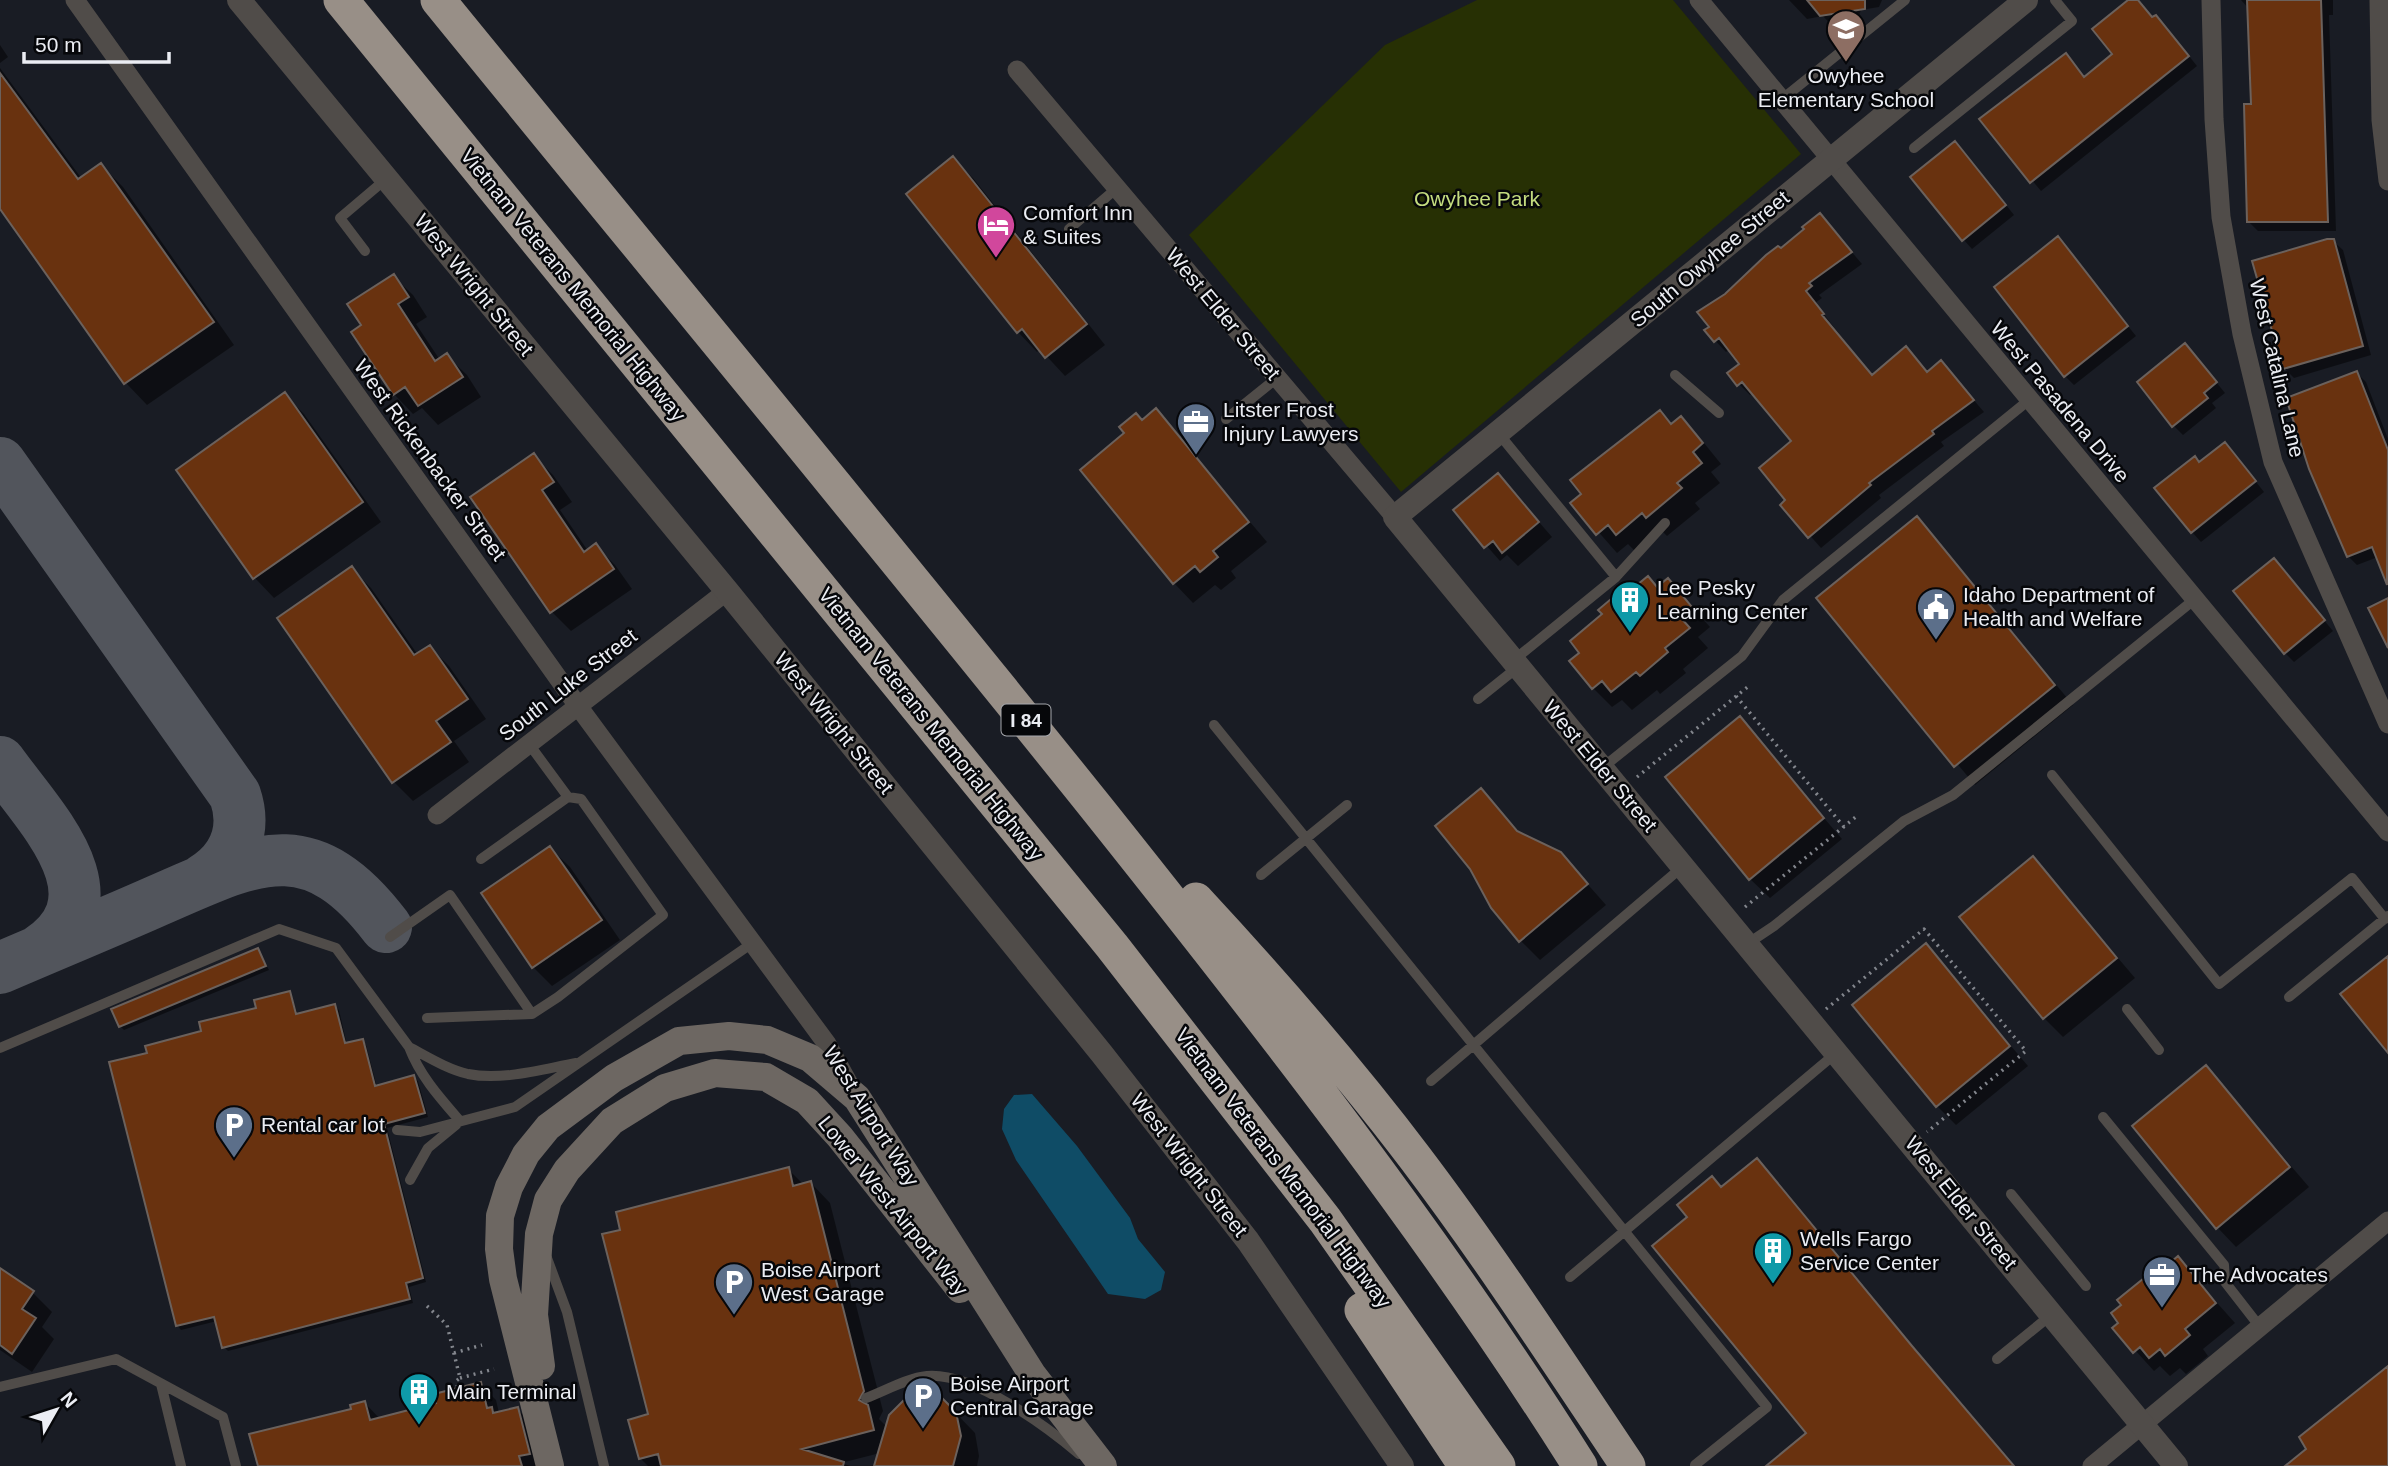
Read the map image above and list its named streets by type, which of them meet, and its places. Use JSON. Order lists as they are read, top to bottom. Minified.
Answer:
{"streets":{"highway":["Vietnam Veterans Memorial Highway","I 84"],"main road":["West Airport Way","Lower West Airport Way"],"street":["South Owyhee Street","West Wright Street","West Elder Street","West Catalina Lane","West Pasadena Drive","West Rickenbacker Street","South Luke Street"]},"crossings":[["South Owyhee Street","West Elder Street"],["South Owyhee Street","West Pasadena Drive"],["West Wright Street","South Luke Street"],["West Rickenbacker Street","South Luke Street"],["West Rickenbacker Street","West Airport Way"],["West Airport Way","Lower West Airport Way"]],"parks":["Owyhee Park"],"places":{"school or university":["Owyhee Elementary School"],"hotel":["Comfort Inn & Suites"],"office":["Litster Frost Injury Lawyers","The Advocates"],"building":["Lee Pesky Learning Center","Wells Fargo Service Center","Main Terminal"],"public building":["Idaho Department of Health and Welfare"],"parking":["Rental car lot","Boise Airport West Garage","Boise Airport Central Garage"]},"scale_bar":"50 m","north":"top right"}
